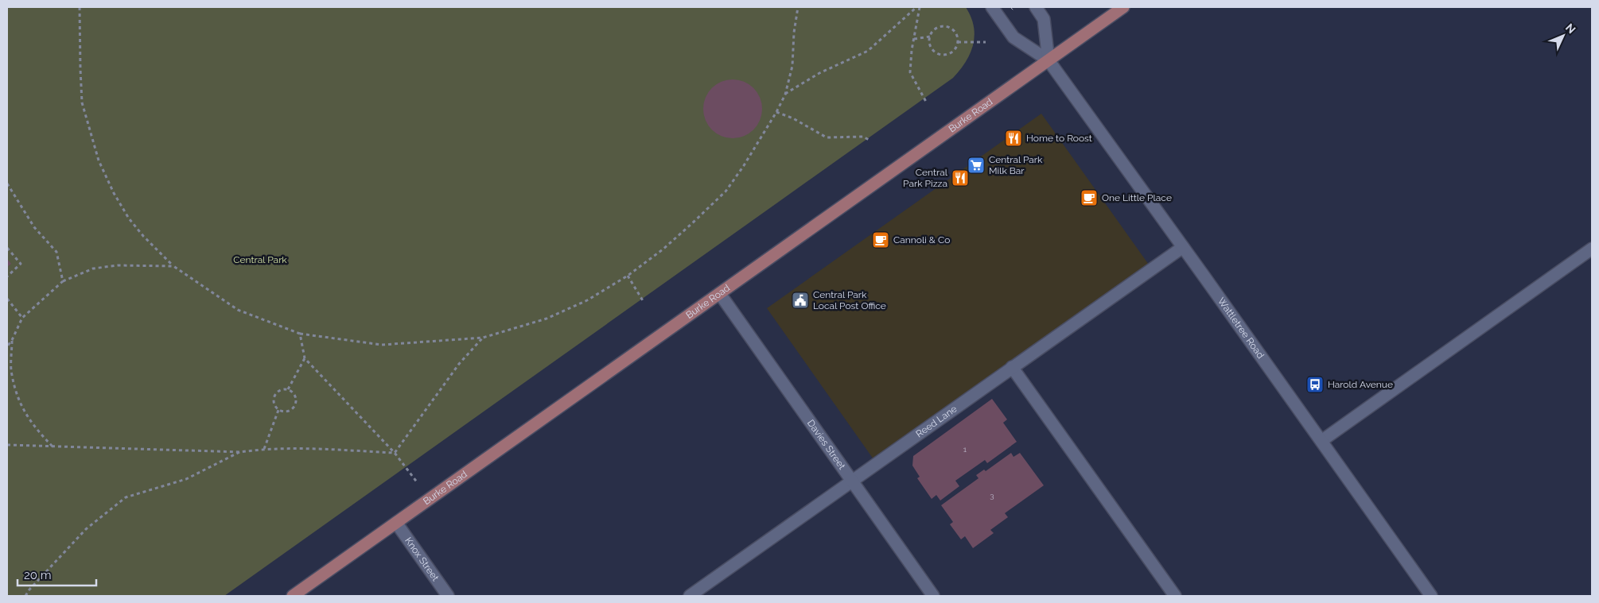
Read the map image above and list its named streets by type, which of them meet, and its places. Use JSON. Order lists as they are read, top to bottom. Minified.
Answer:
{"streets":{"main road":["Burke Road","Wattletree Road","Reed Lane","Davies Street","Knox Street"]},"crossings":[["Burke Road","Wattletree Road"],["Burke Road","Davies Street"],["Burke Road","Knox Street"],["Wattletree Road","Reed Lane"],["Reed Lane","Davies Street"]],"parks":["Central Park"],"places":{"restaurant":["Home to Roost","Central Park Pizza"],"supermarket":["Central Park Milk Bar"],"cafe":["One Little Place","Cannoli & Co"],"public building":["Central Park Local Post Office"],"bus stop":["Harold Avenue"]},"house_numbers":["1","3"],"scale_bar":"20 m","north":"top right"}
